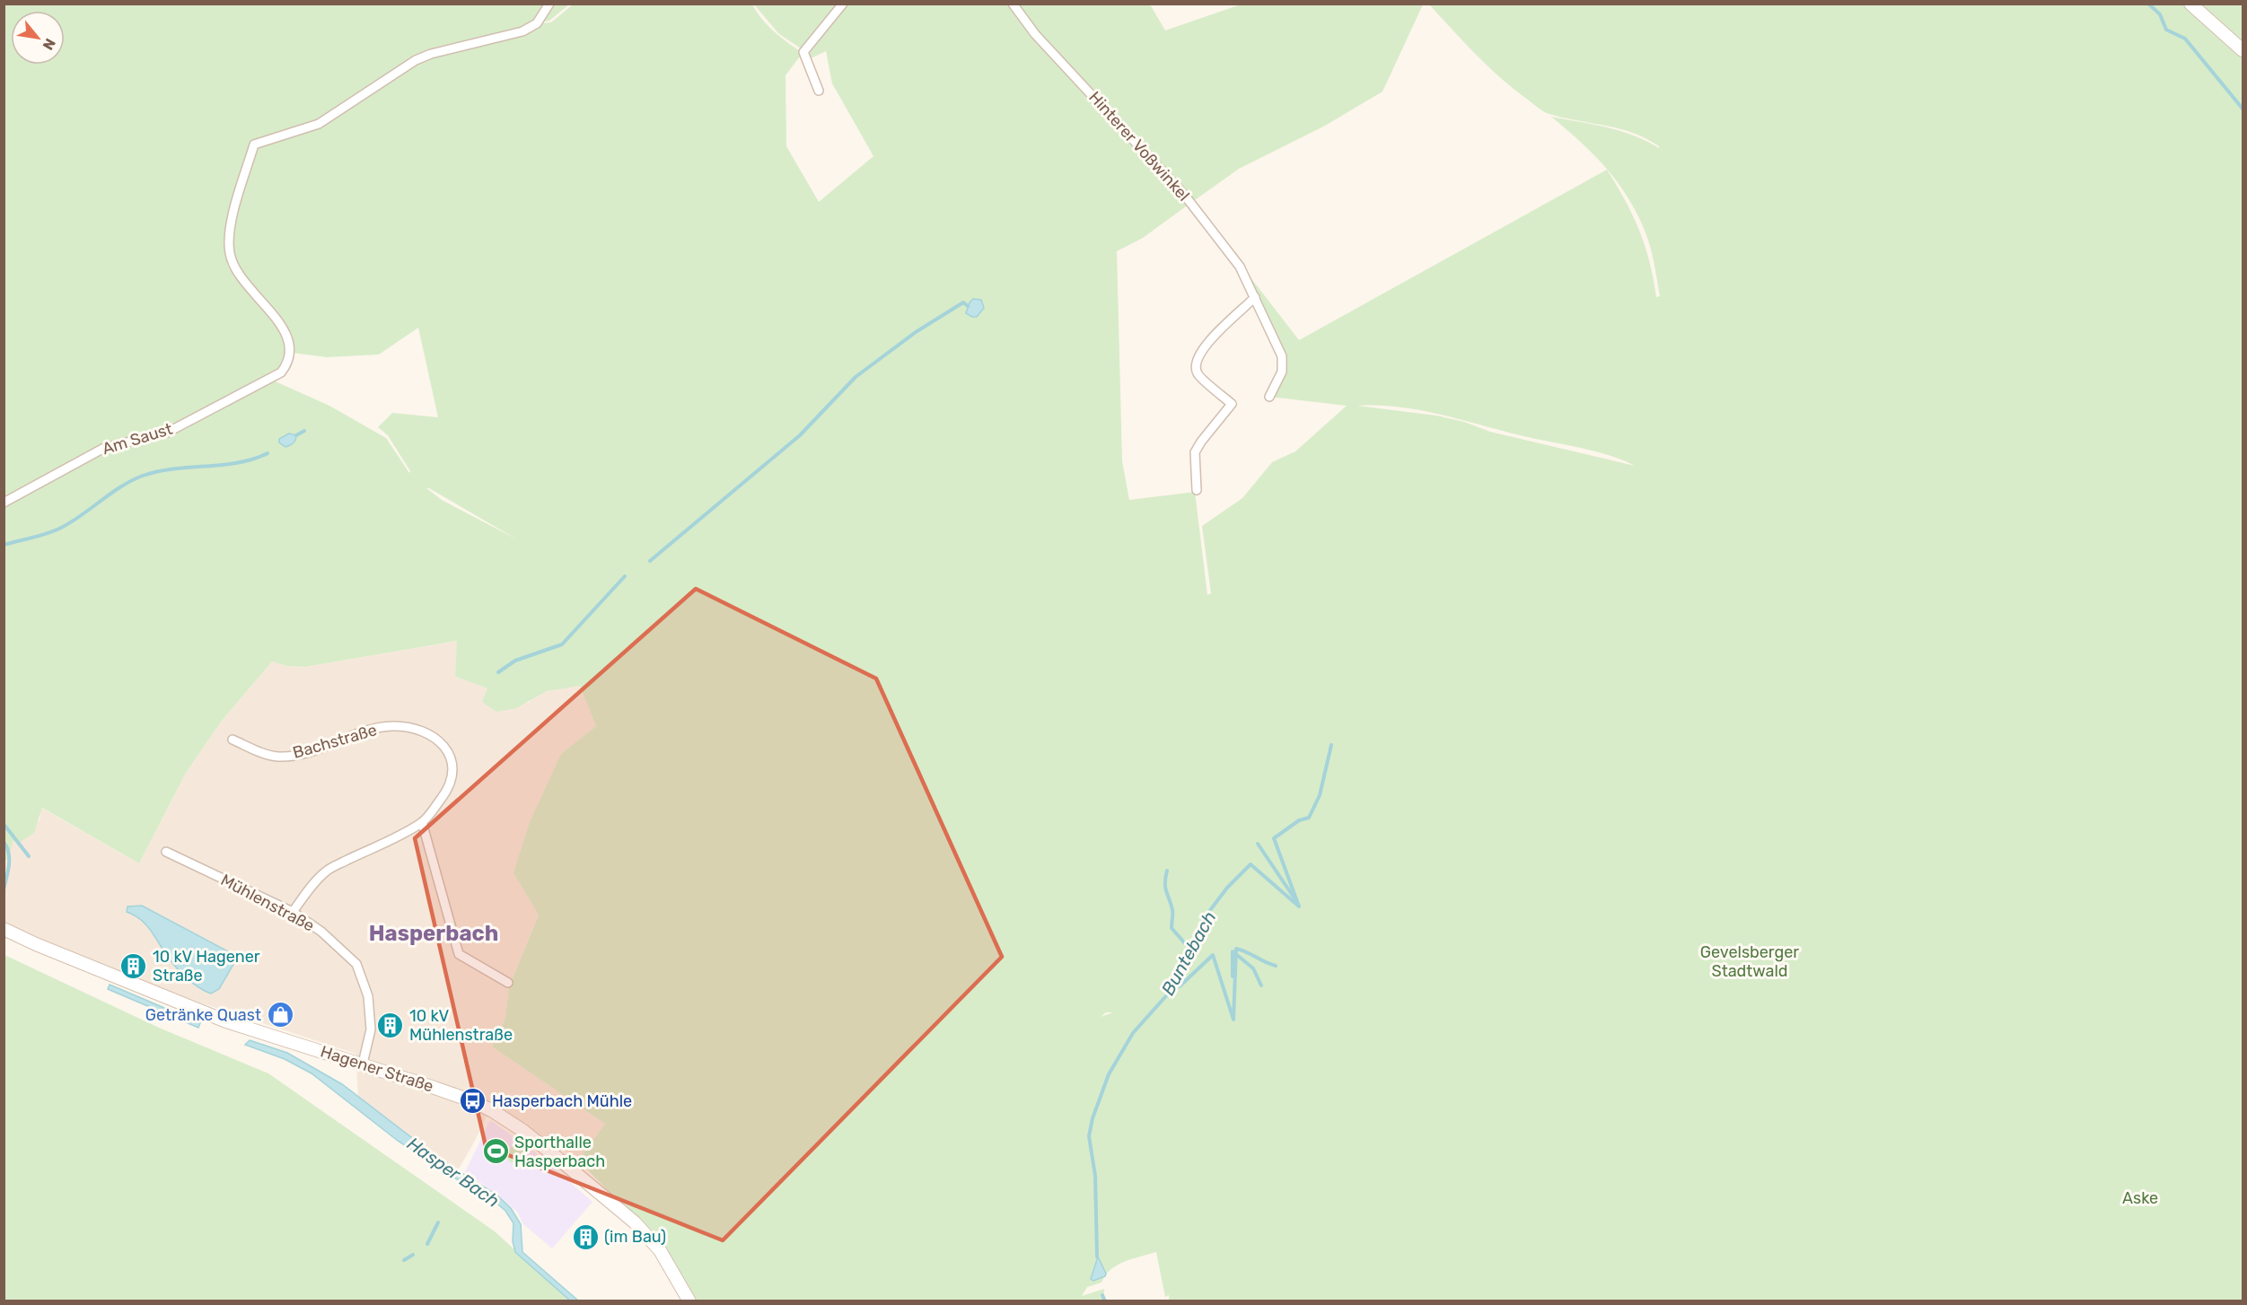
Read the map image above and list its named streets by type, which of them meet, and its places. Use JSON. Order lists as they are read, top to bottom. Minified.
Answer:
{"streets":{"main road":["Hagener Straße"],"street":["Hinterer Voßwinkel","Am Saust","Bachstraße","Mühlenstraße"]},"crossings":[["Bachstraße","Mühlenstraße"],["Mühlenstraße","Hagener Straße"]],"districts":["Hasperbach"],"water":["Buntebach","Hasper Bach"],"parks":["Gevelsberger Stadtwald","Aske"],"places":{"building":["10 kV Hagener Straße","10 kV Mühlenstraße","(im Bau)"],"shop":["Getränke Quast"],"bus stop":["Hasperbach Mühle"],"sports":["Sporthalle Hasperbach"]},"north":"bottom right"}
